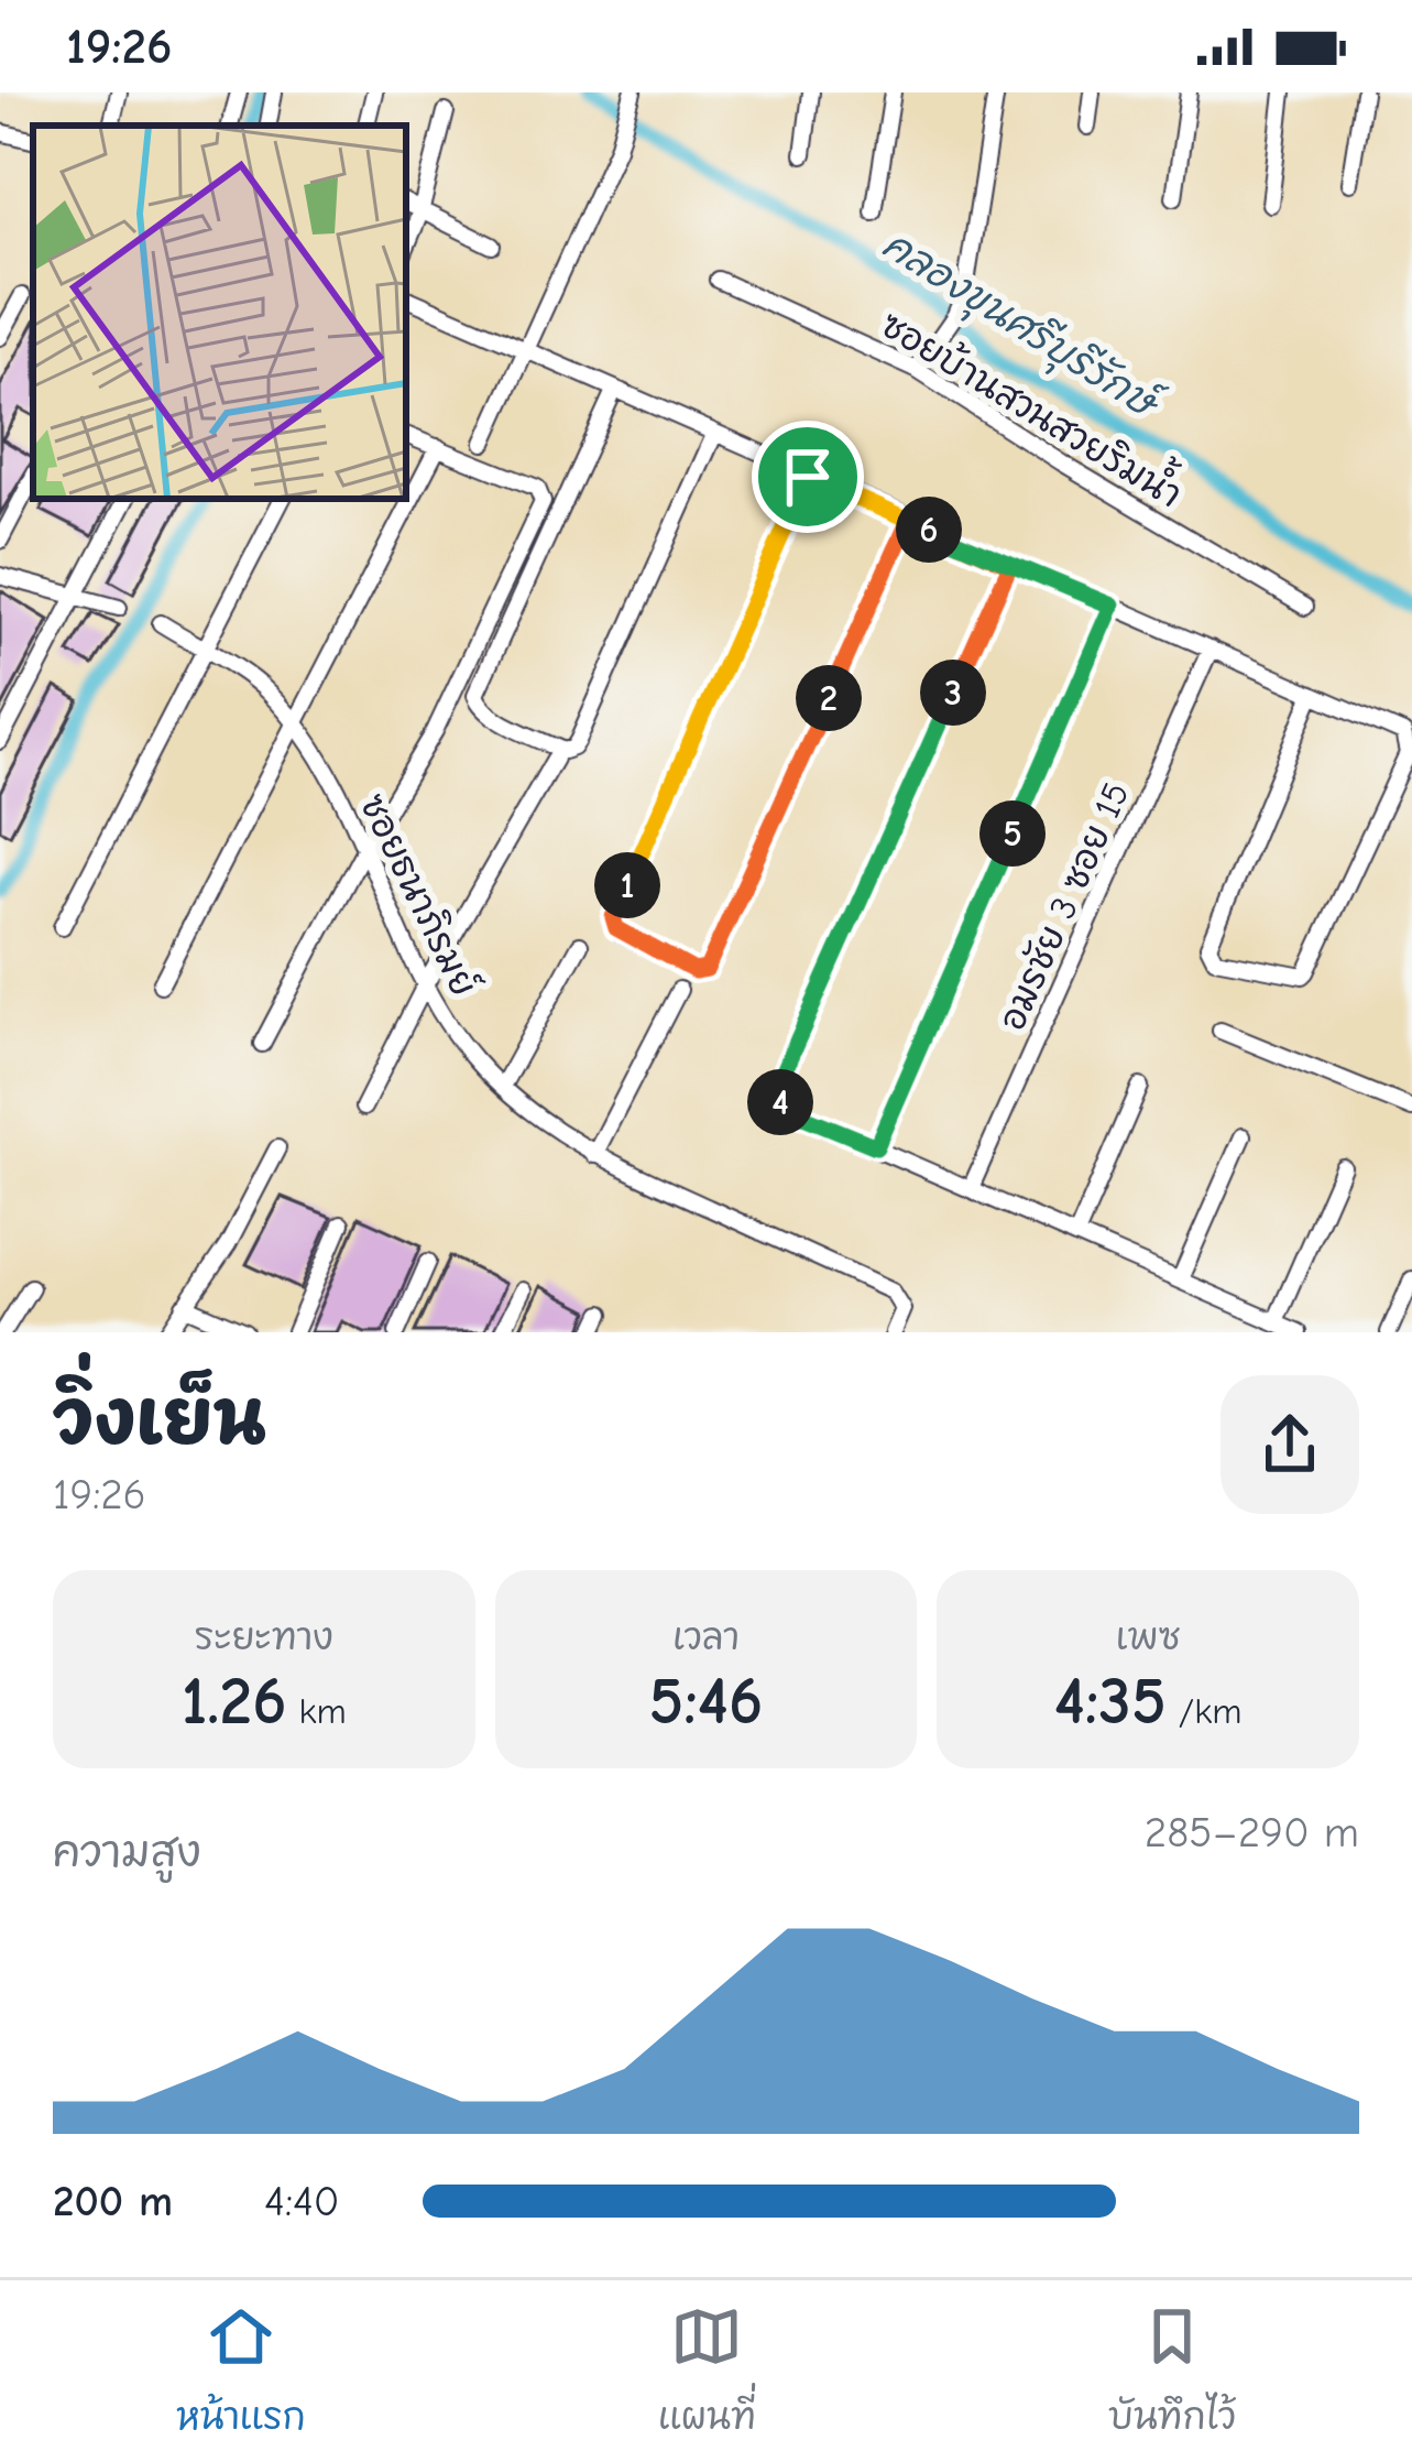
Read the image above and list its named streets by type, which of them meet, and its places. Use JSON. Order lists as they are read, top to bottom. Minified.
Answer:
{"streets":{"street":["ซอยบ้านสวนสวยริมน้ำ","ซอยธนาภิรมย์","อมรชัย 3 ซอย 15"]},"water":["คลองขุนศรีบุรีรักษ์"],"page":{"status":"19:26","pins":["6","3","2","5","1","4"],"heading":["วิ่งเย็น","19:26"],"stats":[["ระยะทาง","1.26 km"],["เวลา","5:46"],["เพซ","4:35 /km"]],"chart":["ความสูง","285–290 m"],"list":[{"name":"200 m","note":"4:40"}],"tabs":["หน้าแรก","แผนที่","บันทึกไว้"]}}
